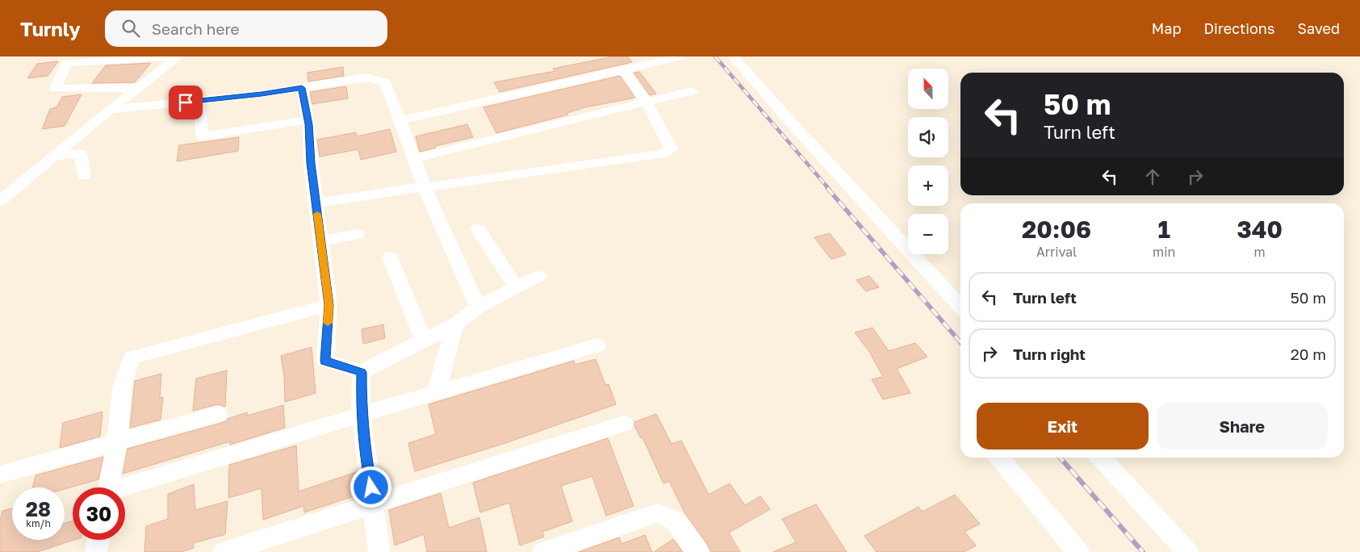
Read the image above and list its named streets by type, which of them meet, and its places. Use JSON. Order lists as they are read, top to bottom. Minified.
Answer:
{"north":"top","page":{"header":"Turnly","search":"Search here","nav":["Map","Directions","Saved"],"map_buttons":["+","−"],"turn":["50 m","Turn left"],"eta":["20:06","Arrival","1","min","340","m"],"list":[{"name":"Turn left","value":"50 m"},{"name":"Turn right","value":"20 m"}],"buttons":["Exit","Share"],"speed":"28 km/h","limit":"30"}}
